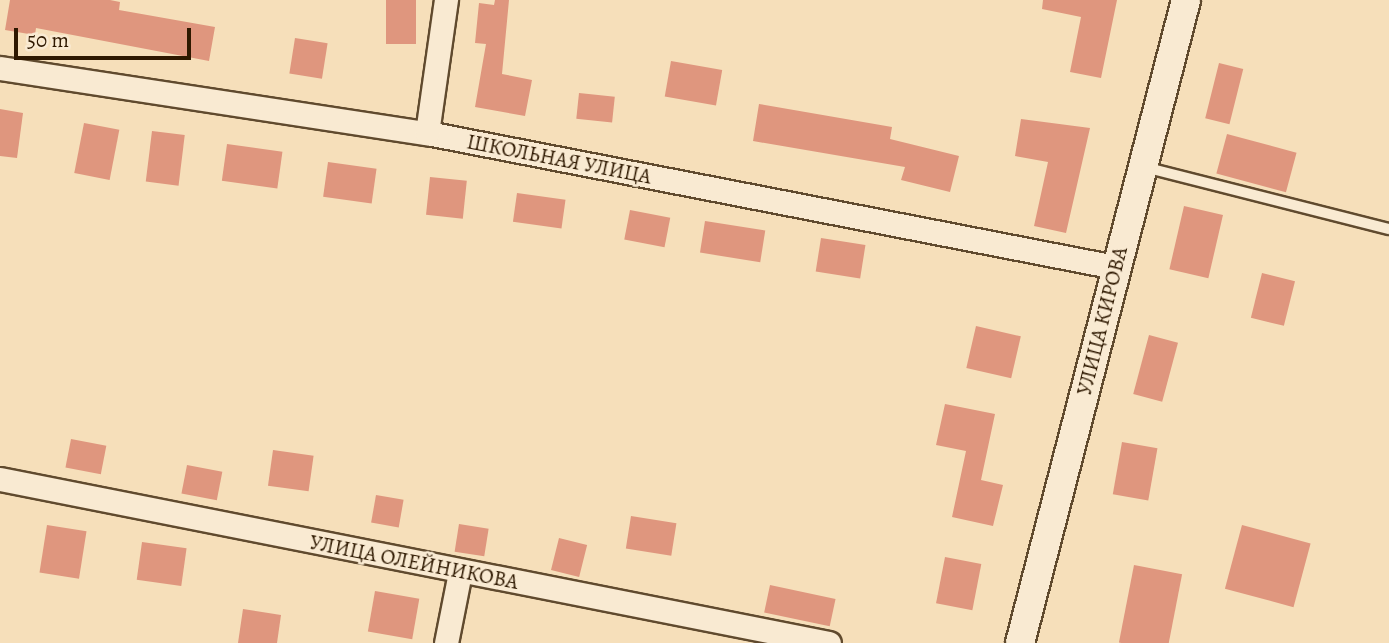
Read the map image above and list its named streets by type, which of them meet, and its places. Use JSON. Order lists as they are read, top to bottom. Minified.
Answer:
{"streets":{"street":["ШКОЛЬНАЯ УЛИЦА","УЛИЦА КИРОВА","УЛИЦА ОЛЕЙНИКОВА"]},"crossings":[["ШКОЛЬНАЯ УЛИЦА","УЛИЦА КИРОВА"]],"scale_bar":"50 m"}
